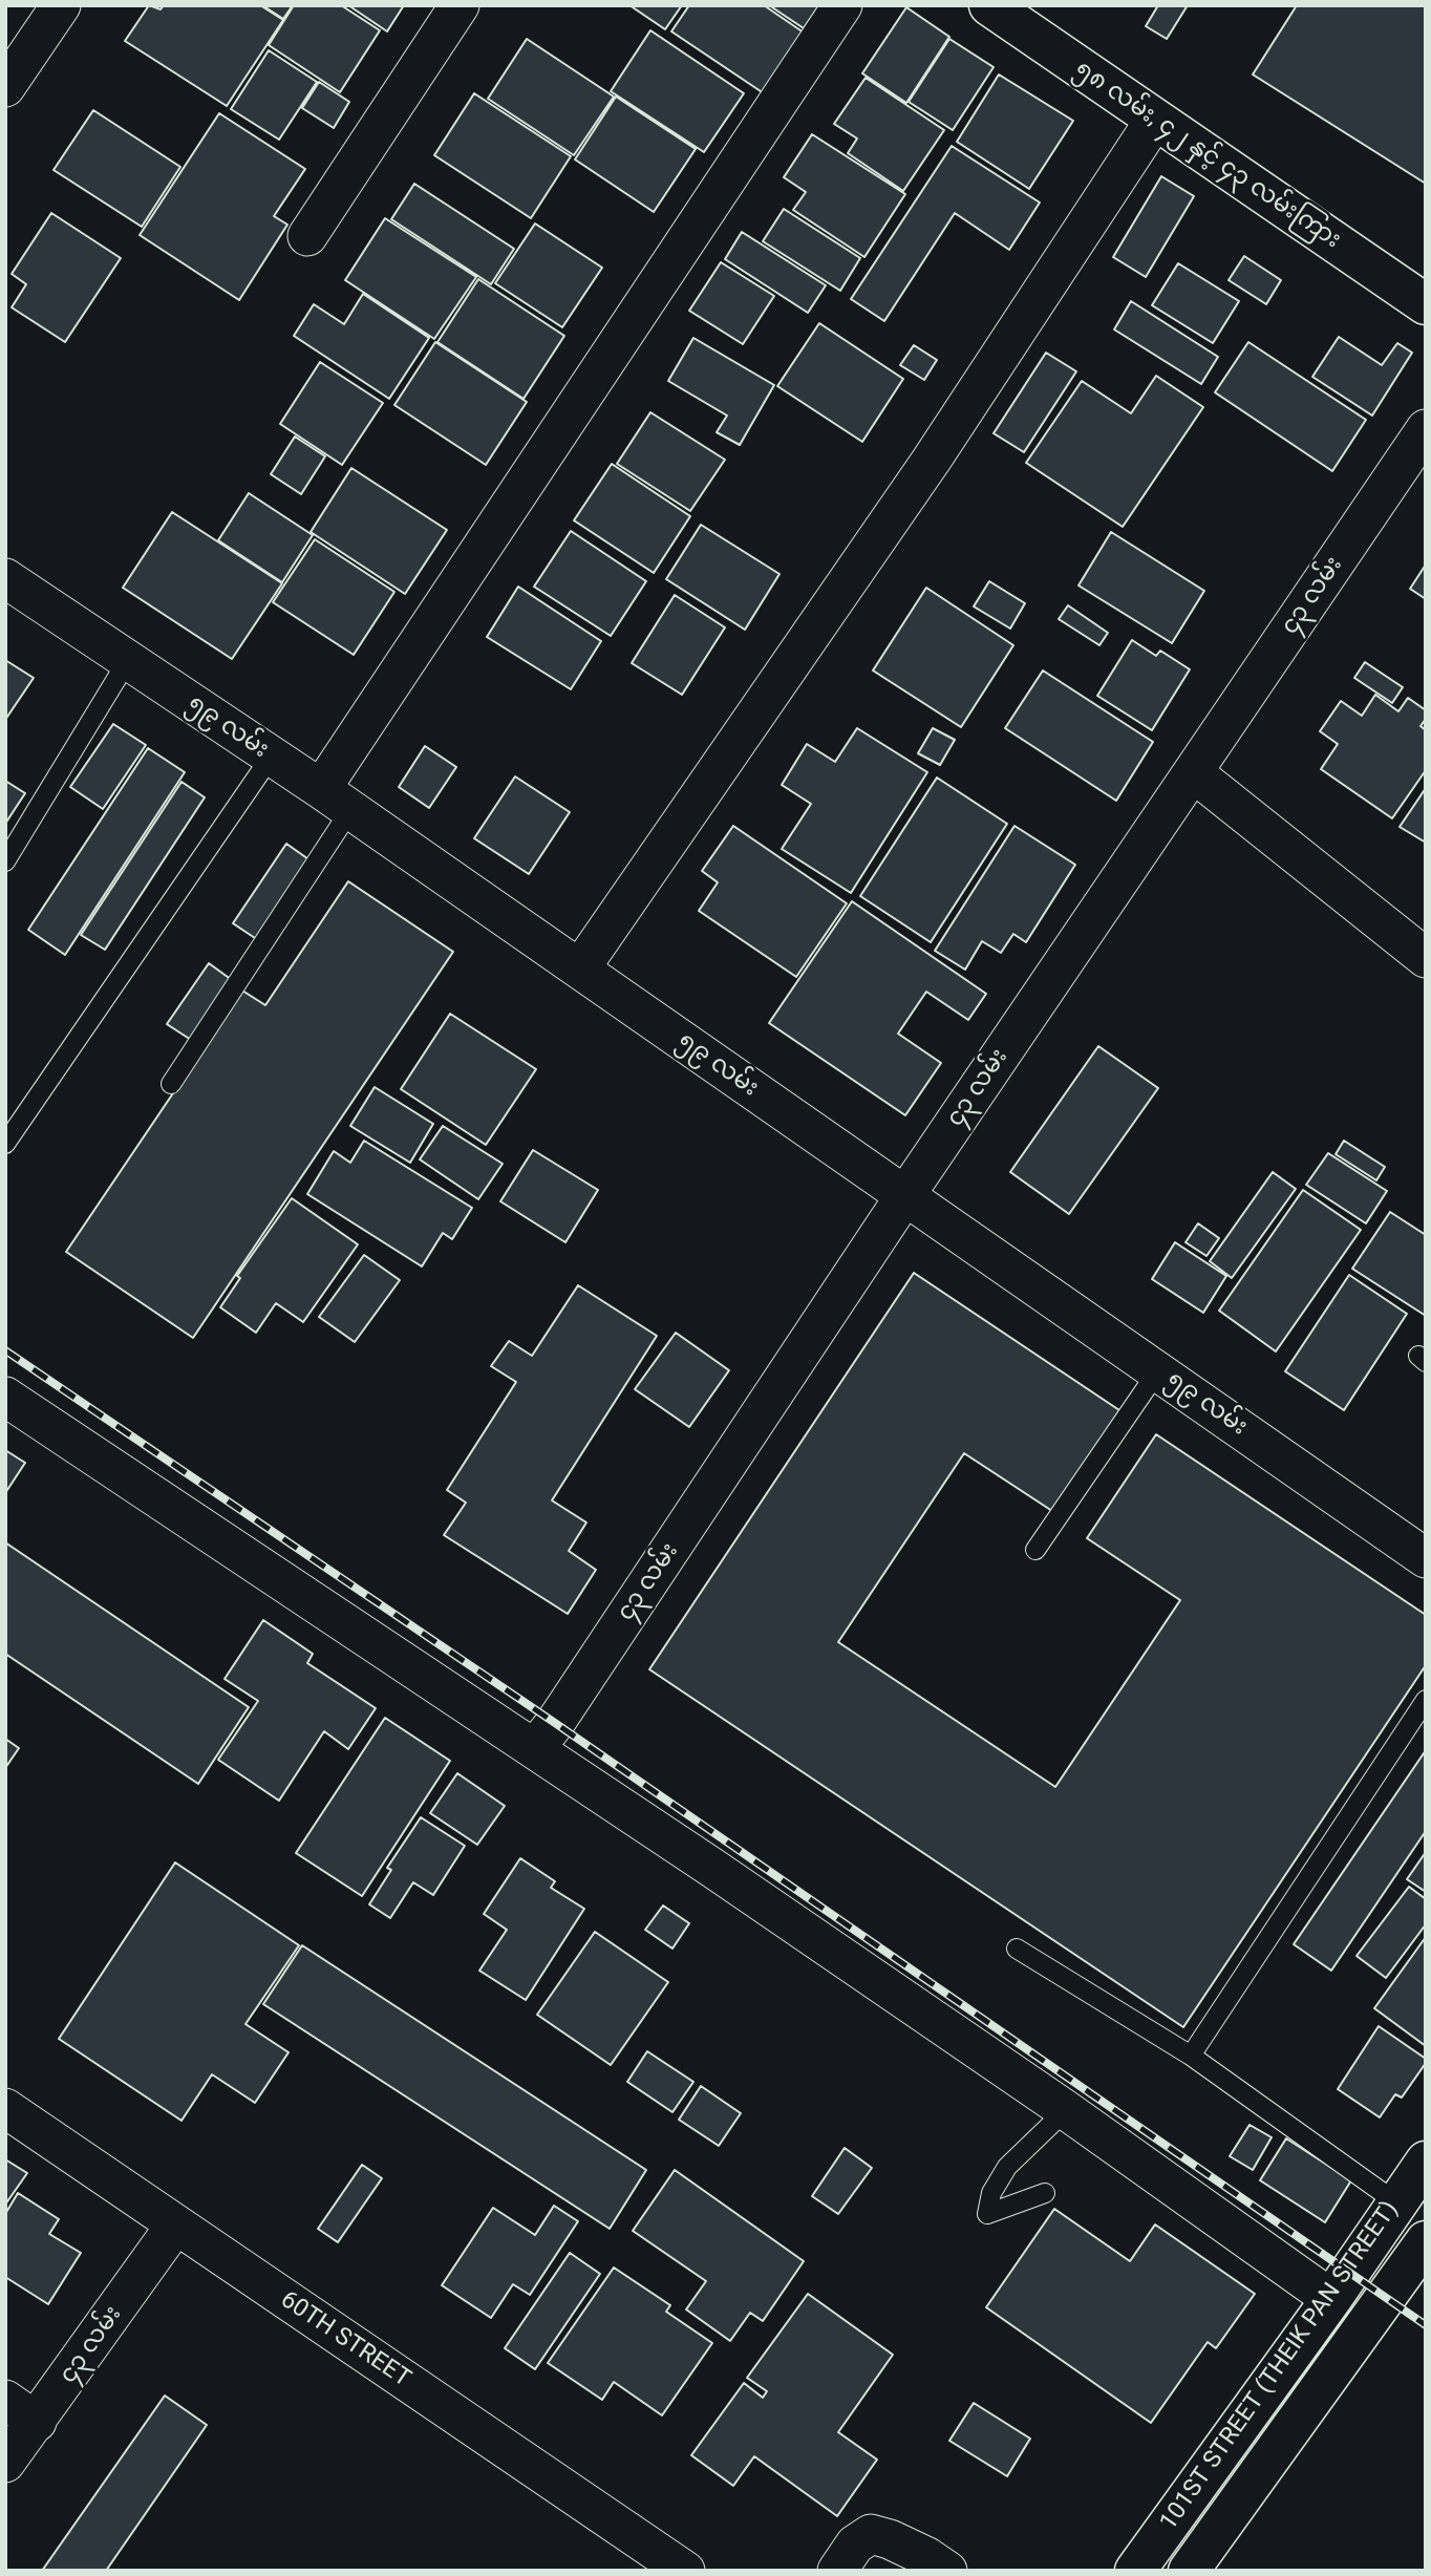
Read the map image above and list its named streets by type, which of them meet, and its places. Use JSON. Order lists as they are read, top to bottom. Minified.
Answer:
{"streets":{"main road":["၅၈ လမ်း, ၄၂ နှင့် ၄၃ လမ်းကြား","101ST STREET (THEIK PAN STREET)"],"street":["၄၃ လမ်း","၅၉ လမ်း","60TH STREET"]},"crossings":[["၄၃ လမ်း","၅၉ လမ်း"],["၄၃ လမ်း","60TH STREET"]]}
